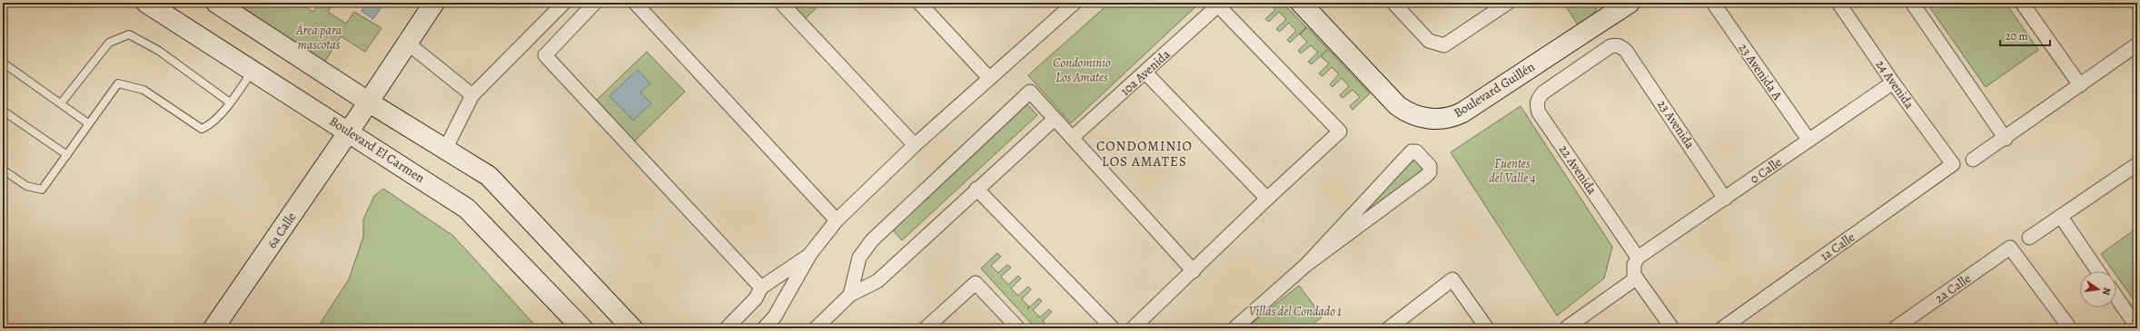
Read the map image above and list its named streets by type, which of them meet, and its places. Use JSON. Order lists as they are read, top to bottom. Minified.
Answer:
{"streets":{"main road":["Boulevard Guillén","Boulevard El Carmen","6a Calle"],"street":["23 Avenida A","10a Avenida","24 Avenida","23 Avenida","22 Avenida","0 Calle","1a Calle","2a Calle"]},"crossings":[["23 Avenida A","0 Calle"],["24 Avenida","0 Calle"],["24 Avenida","1a Calle"],["23 Avenida","22 Avenida"],["23 Avenida","0 Calle"],["Boulevard El Carmen","6a Calle"],["22 Avenida","0 Calle"]],"districts":["CONDOMINIO LOS AMATES"],"parks":["Área para mascotas","Condominio Los Amates","Fuentes del Valle 4","Villas del Condado 1"],"scale_bar":"20 m","north":"right"}
